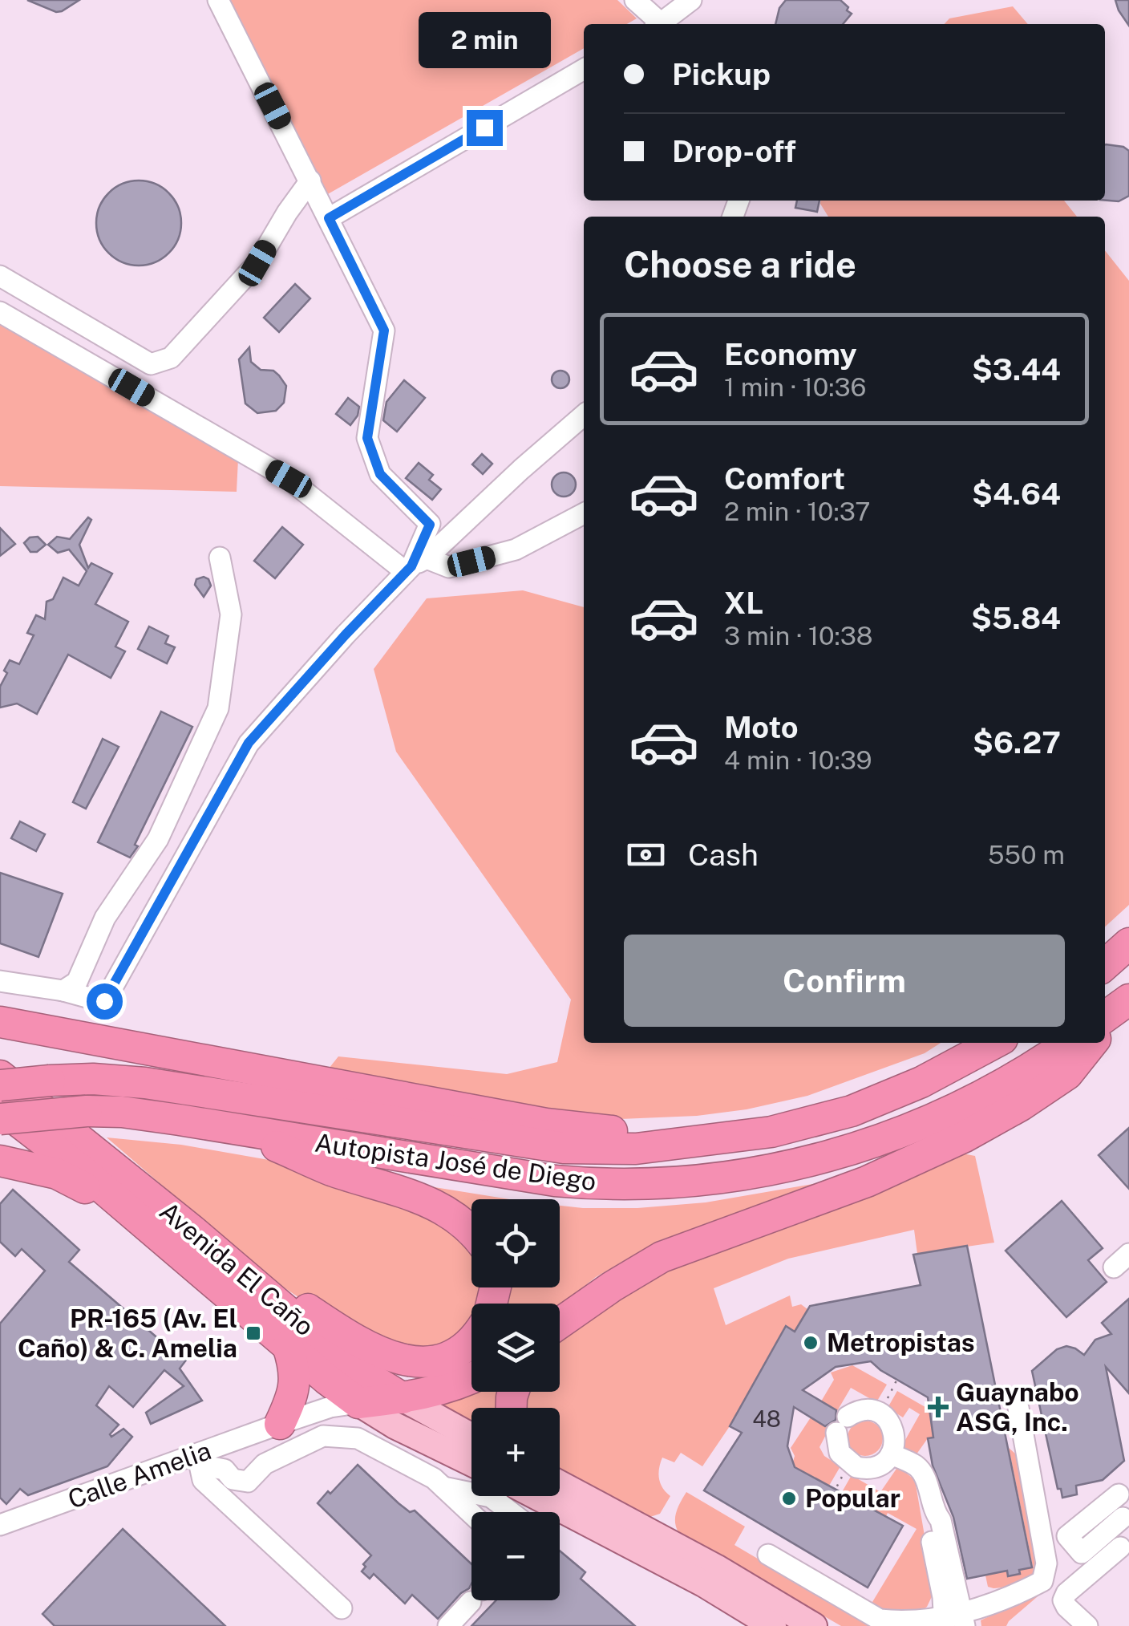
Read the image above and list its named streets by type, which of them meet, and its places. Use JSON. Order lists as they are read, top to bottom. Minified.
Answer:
{"streets":{"highway":["Autopista José de Diego","Avenida El Caño"],"street":["Calle Amelia"]},"crossings":[["Avenida El Caño","Calle Amelia"]],"places":{"transit":["PR-165 (Av. El Caño) & C. Amelia"],"other":["Metropistas","Popular"],"health":["Guaynabo ASG, Inc."]},"house_numbers":["48"],"page":{"bubble":"2 min","banner":["Pickup","Drop-off"],"heading":"Choose a ride","list":[{"name":"Economy","note":"1 min · 10:36","value":"$3.44"},{"name":"Comfort","note":"2 min · 10:37","value":"$4.64"},{"name":"XL","note":"3 min · 10:38","value":"$5.84"},{"name":"Moto","note":"4 min · 10:39","value":"$6.27"}],"pay":["Cash","550 m"],"buttons":"Confirm","map_buttons":["+","−"]}}
